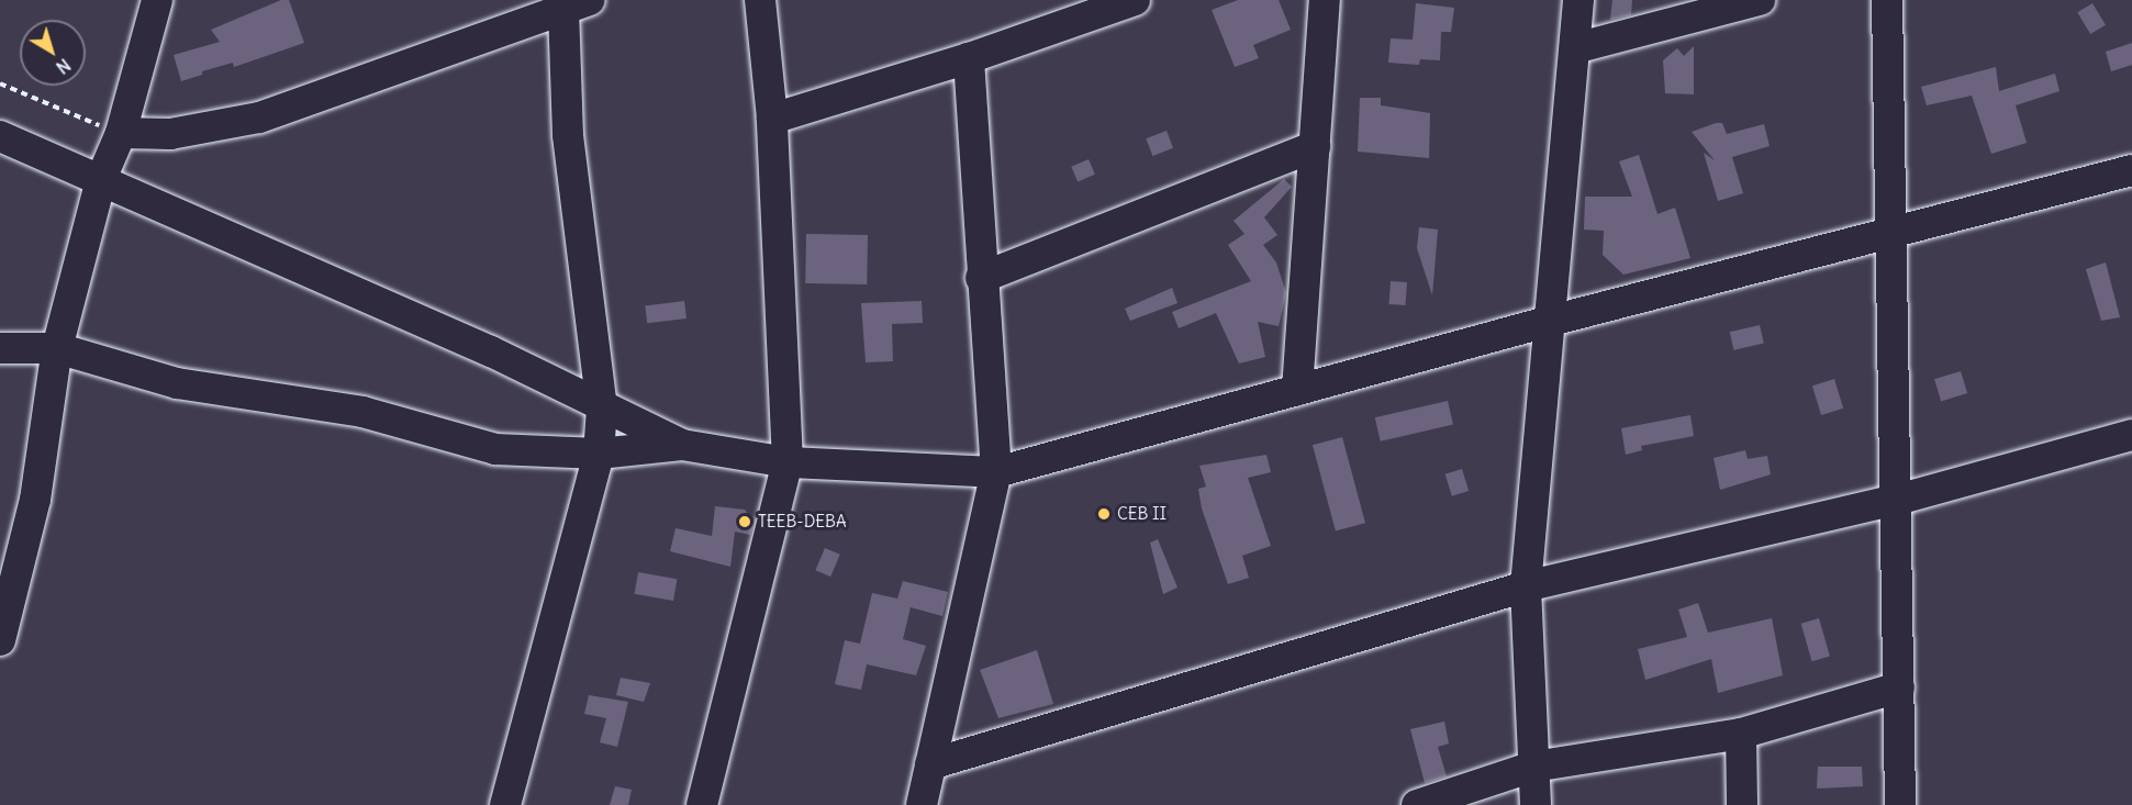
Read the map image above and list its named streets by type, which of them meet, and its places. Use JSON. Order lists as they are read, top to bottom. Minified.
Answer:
{"places":["CEB II","TEEB-DEBA"],"north":"bottom right"}
